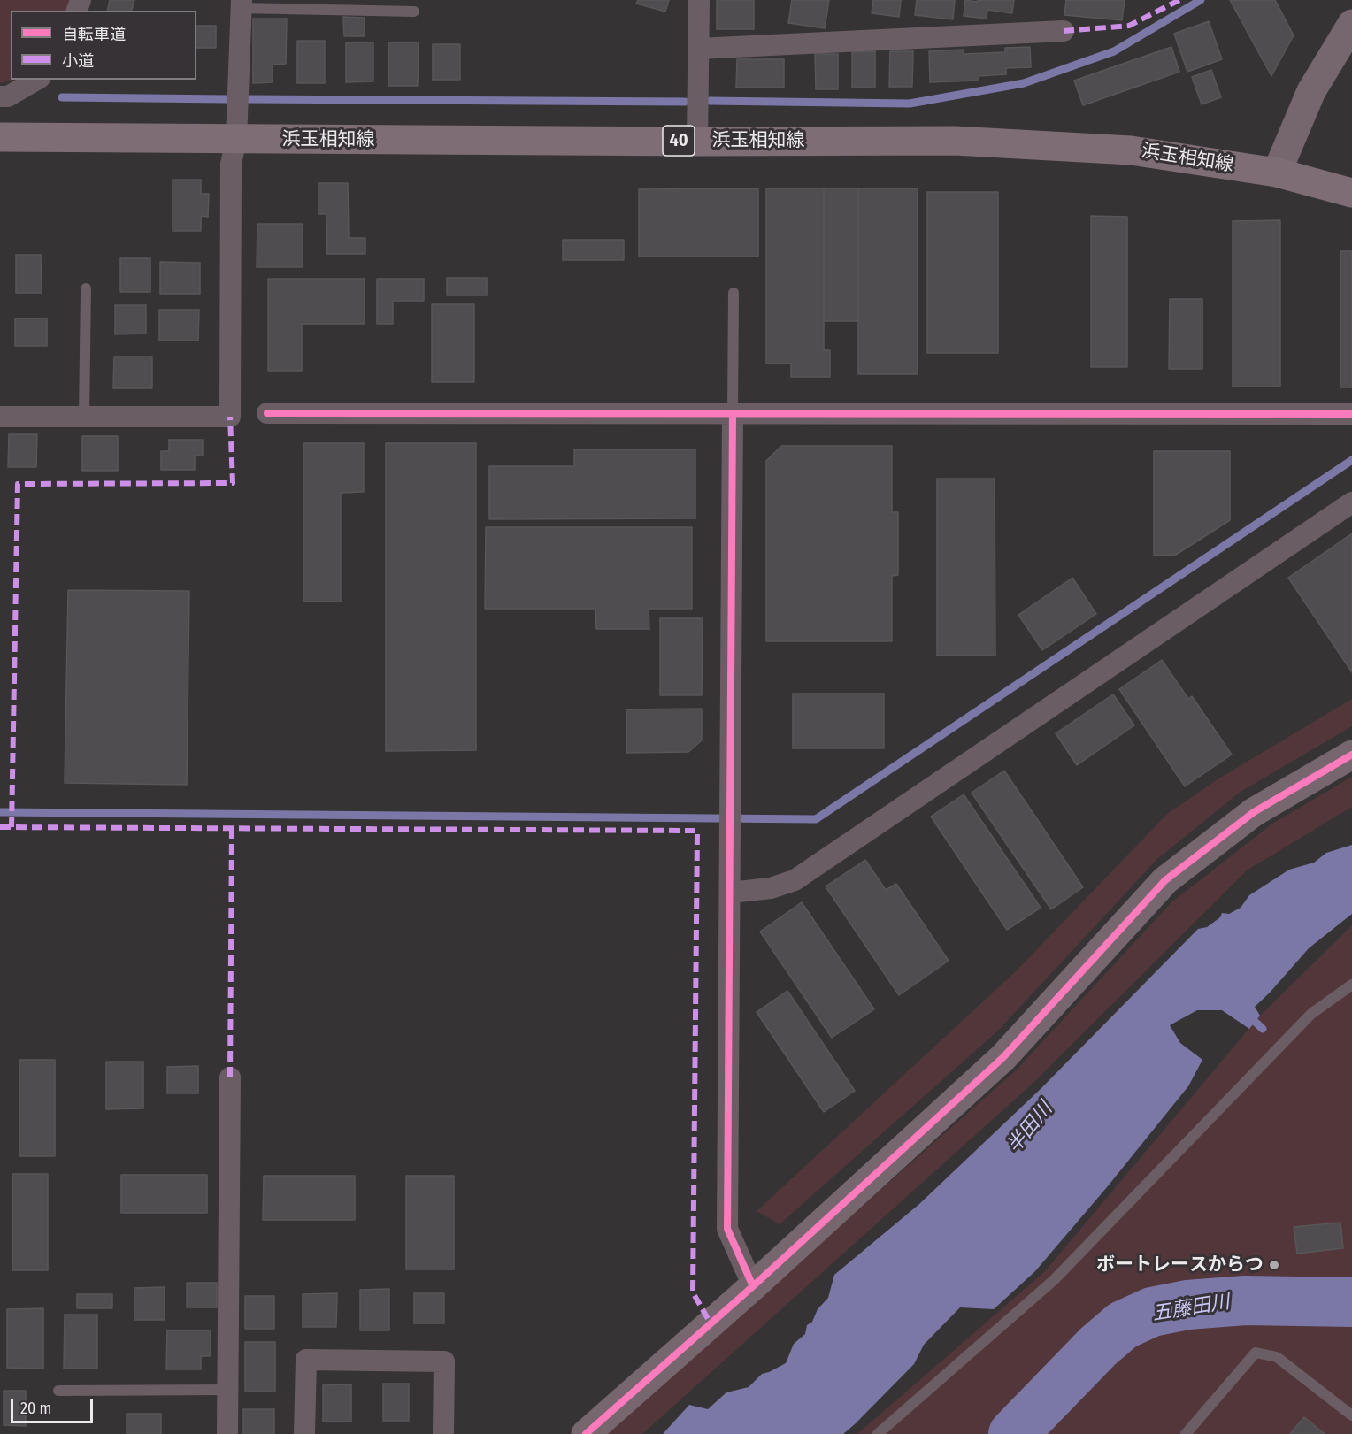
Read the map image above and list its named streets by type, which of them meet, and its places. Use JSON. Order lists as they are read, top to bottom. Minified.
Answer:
{"streets":{"main road":["浜玉相知線","40"]},"water":["半田川","五藤田川"],"places":["ボートレースからつ"],"legend":["自転車道","小道"],"scale_bar":"20 m"}
